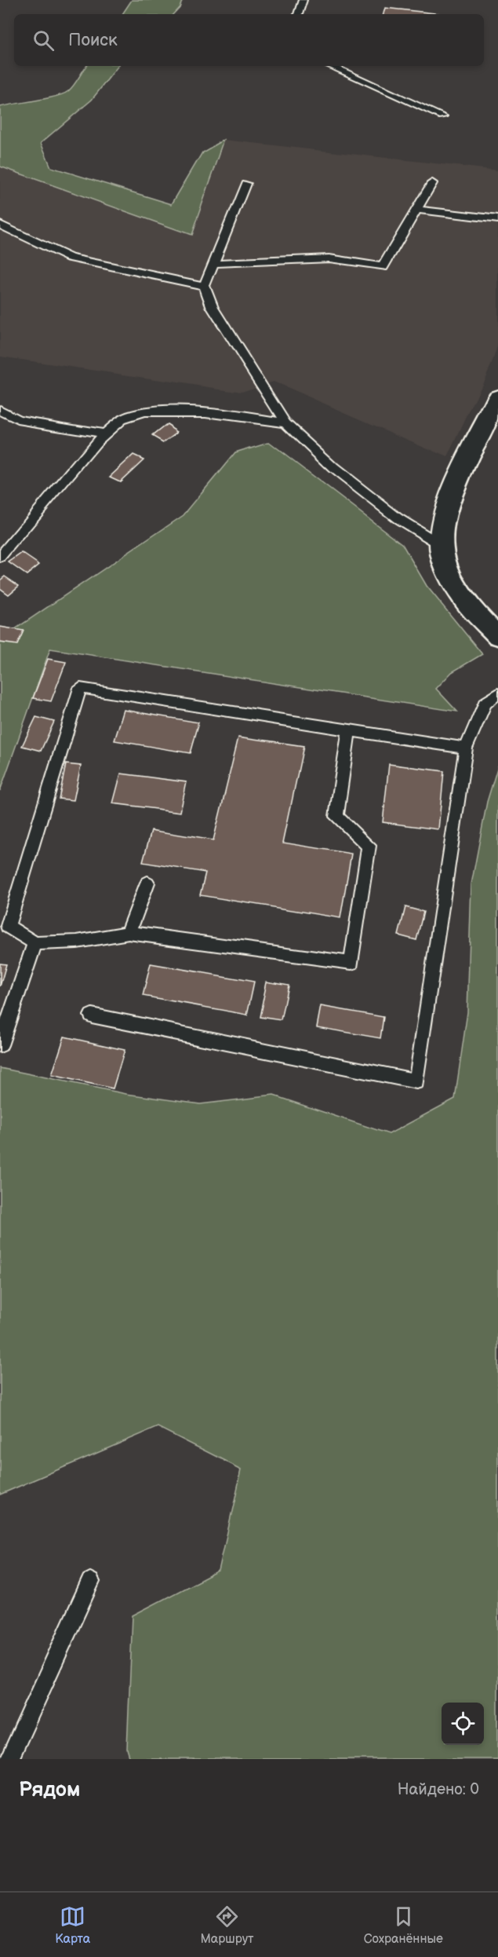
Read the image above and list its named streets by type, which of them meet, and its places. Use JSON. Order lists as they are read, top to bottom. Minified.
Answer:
{"page":{"search":"Поиск","heading":["Рядом","Найдено: 0"],"nav":["Карта","Маршрут","Сохранённые"]}}
